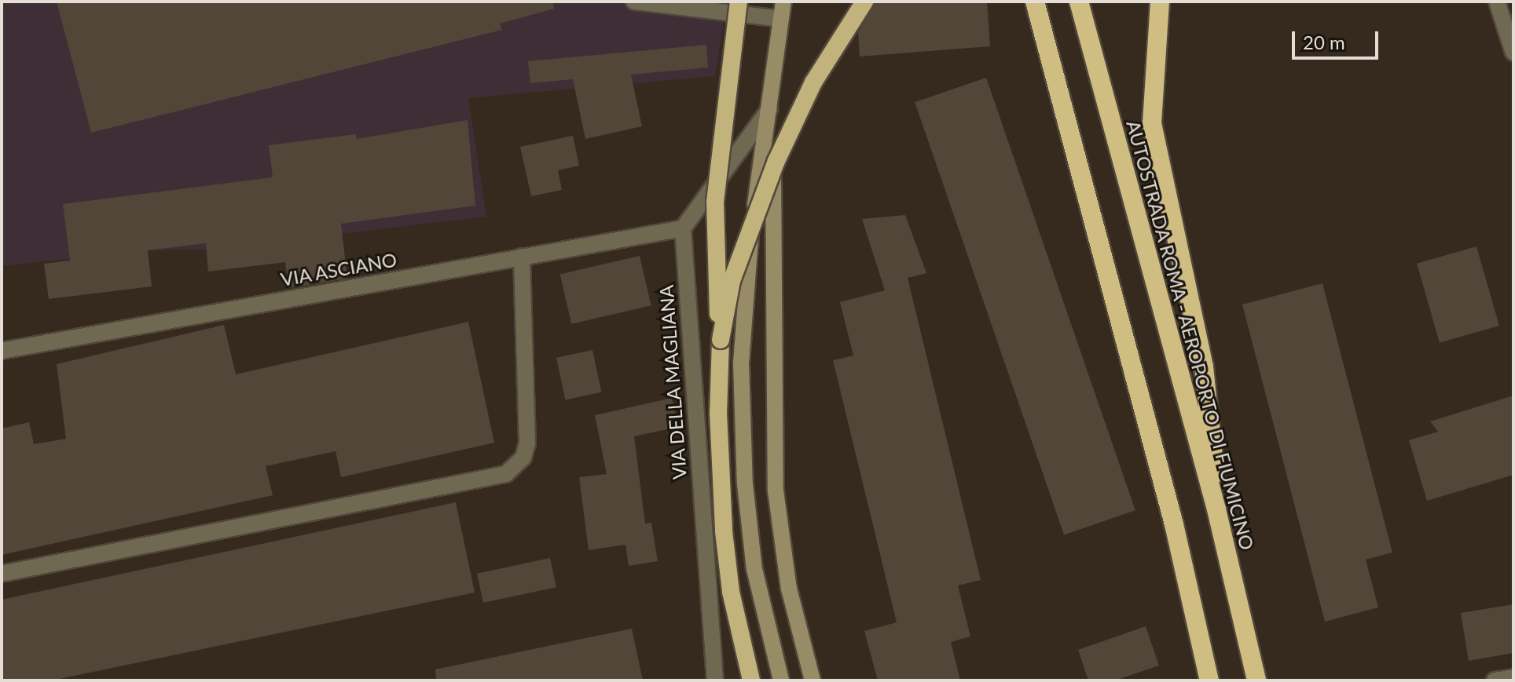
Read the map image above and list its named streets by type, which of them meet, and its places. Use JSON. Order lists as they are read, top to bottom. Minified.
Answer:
{"streets":{"highway":["AUTOSTRADA ROMA - AEROPORTO DI FIUMICINO"],"street":["VIA ASCIANO","VIA DELLA MAGLIANA"]},"crossings":[["VIA ASCIANO","VIA DELLA MAGLIANA"]],"scale_bar":"20 m"}
